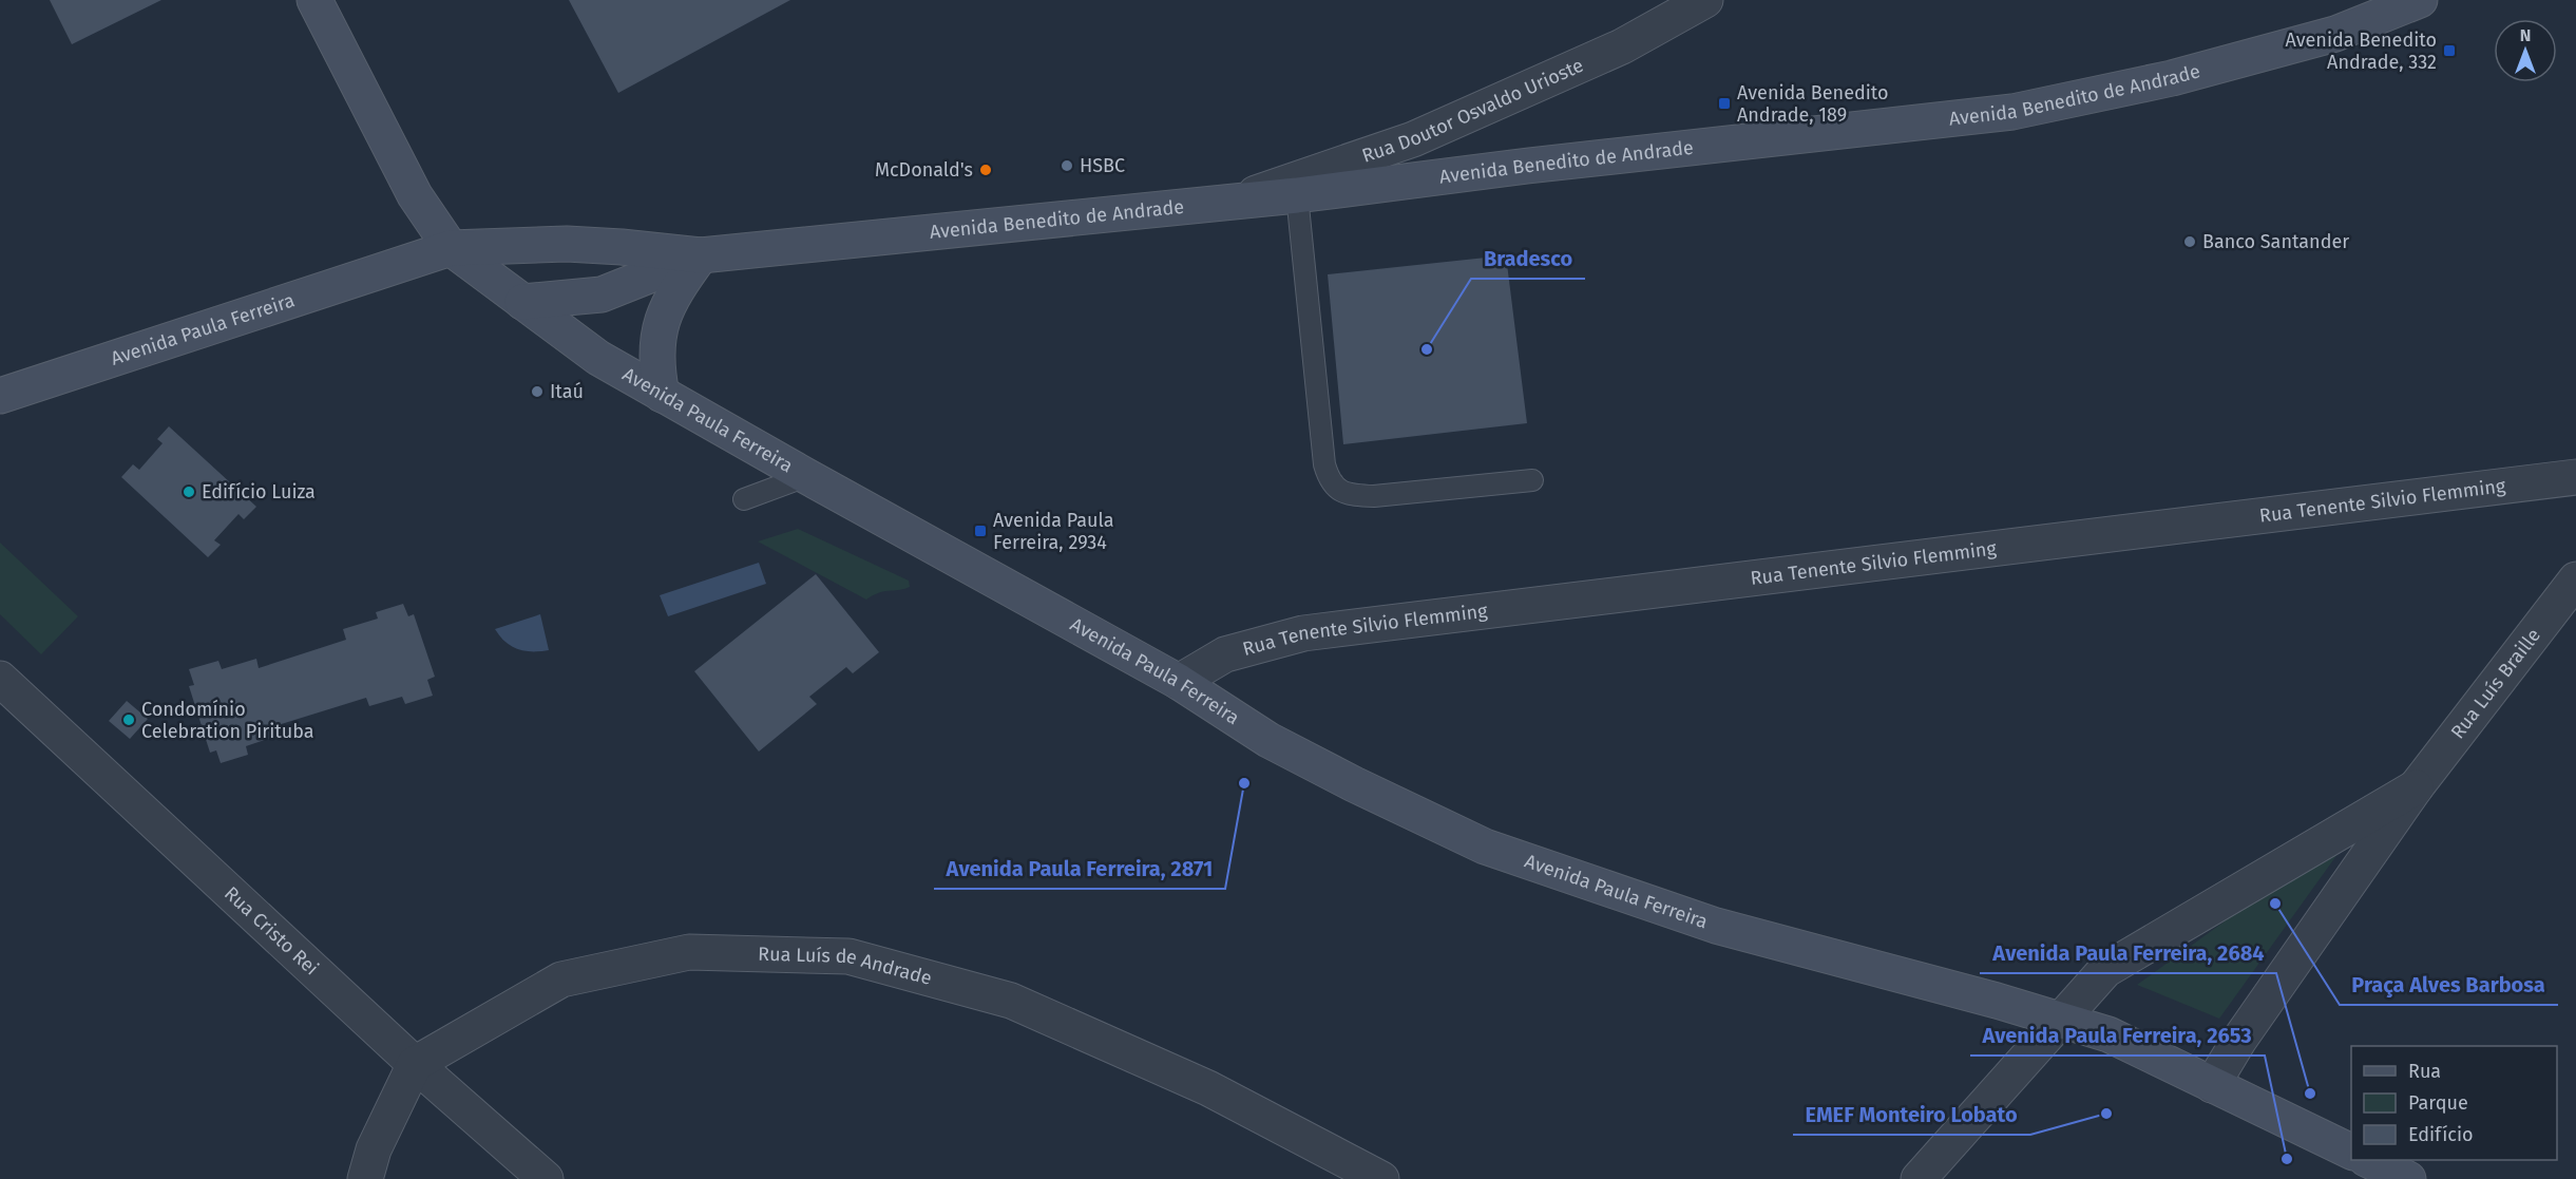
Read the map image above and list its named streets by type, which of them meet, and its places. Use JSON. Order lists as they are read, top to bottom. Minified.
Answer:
{"streets":{"main road":["Avenida Benedito de Andrade","Avenida Paula Ferreira"],"street":["Rua Doutor Osvaldo Urioste","Rua Tenente Silvio Flemming","Rua Luís Braille","Rua Cristo Rei","Rua Luís de Andrade"]},"crossings":[["Avenida Benedito de Andrade","Rua Doutor Osvaldo Urioste"],["Avenida Benedito de Andrade","Avenida Paula Ferreira"],["Avenida Paula Ferreira","Rua Tenente Silvio Flemming"],["Avenida Paula Ferreira","Rua Luís Braille"],["Rua Cristo Rei","Rua Luís de Andrade"]],"places":{"transit":["Avenida Benedito Andrade, 332","Avenida Benedito Andrade, 189","Avenida Paula Ferreira, 2934"],"other":["HSBC","McDonald's","Banco Santander","Bradesco","Itaú","Edifício Luiza","Condomínio Celebration Pirituba","Avenida Paula Ferreira, 2871","Praça Alves Barbosa","Avenida Paula Ferreira, 2684","EMEF Monteiro Lobato","Avenida Paula Ferreira, 2653"]},"legend":["Rua","Parque","Edifício"],"north":"top"}
